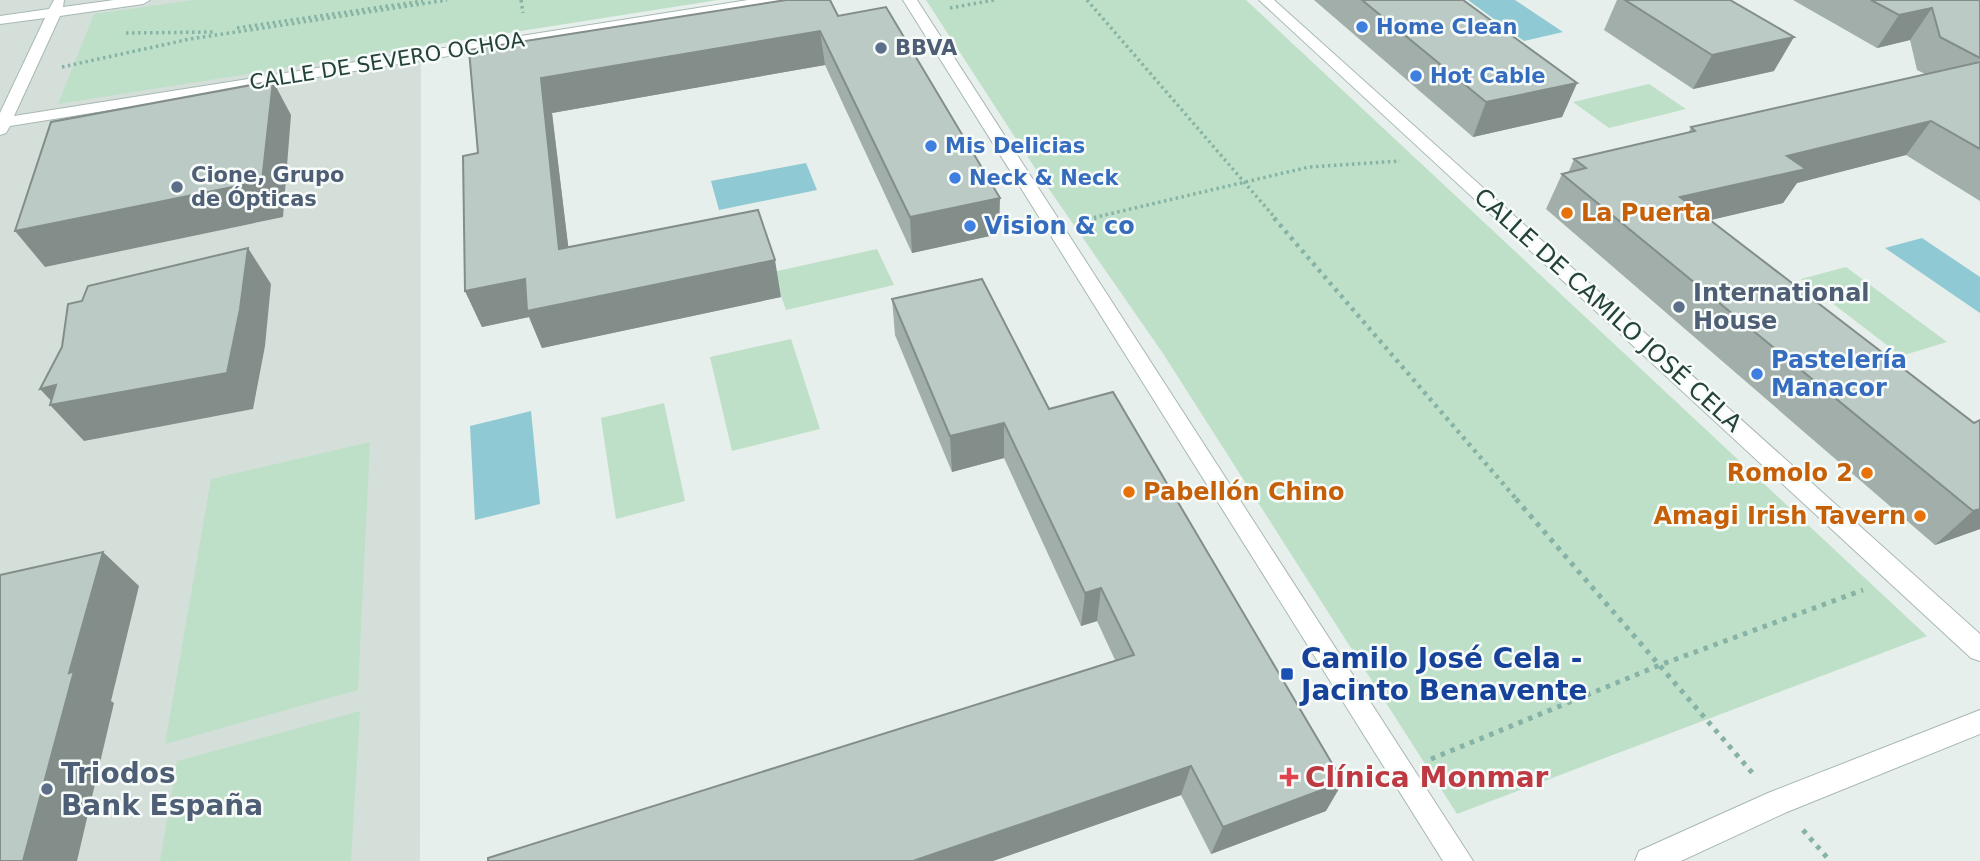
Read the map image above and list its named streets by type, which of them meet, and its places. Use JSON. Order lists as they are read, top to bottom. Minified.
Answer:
{"streets":{"street":["CALLE DE SEVERO OCHOA","CALLE DE CAMILO JOSÉ CELA"]},"places":{"other":["Home Clean","BBVA","Hot Cable","Mis Delicias","Neck & Neck","Cione, Grupo de Ópticas","La Puerta","Vision & co","International House","Pastelería Manacor","Romolo 2","Pabellón Chino","Amagi Irish Tavern","Triodos Bank España"],"transit":["Camilo José Cela - Jacinto Benavente"],"health":["Clínica Monmar"]}}
